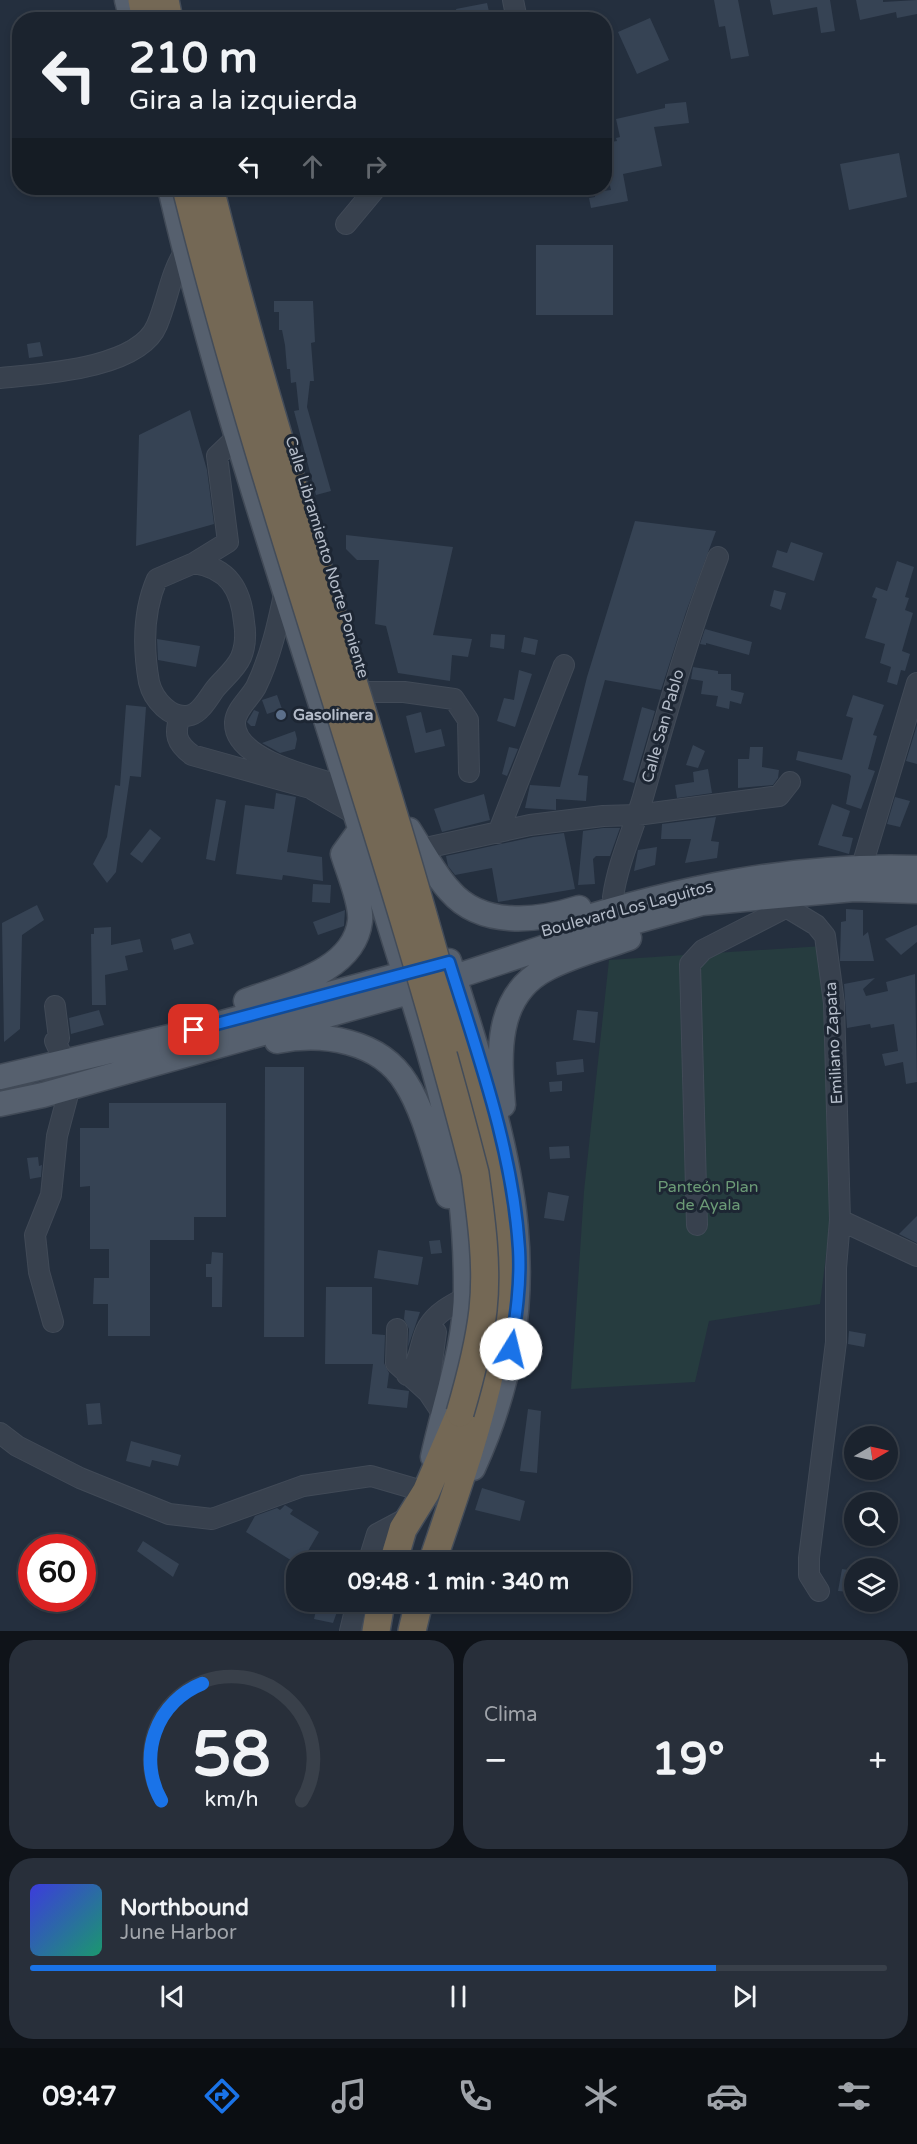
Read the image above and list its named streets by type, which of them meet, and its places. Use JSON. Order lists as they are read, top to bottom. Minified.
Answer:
{"streets":{"highway":["Calle Libramiento Norte Poniente"],"main road":["Boulevard Los Laguitos"],"street":["Calle San Pablo","Emiliano Zapata"]},"crossings":[["Calle Libramiento Norte Poniente","Boulevard Los Laguitos"]],"parks":["Panteón Plan de Ayala"],"places":["Gasolinera"],"north":"right","page":{"turn":["210 m","Gira a la izquierda"],"limit":"60","trip":"09:48 · 1 min · 340 m","tile":"Clima","heat":["−","19°","+"],"song":["Northbound","June Harbor"],"tabs":"09:47","gauge":["58","km/h"]}}
